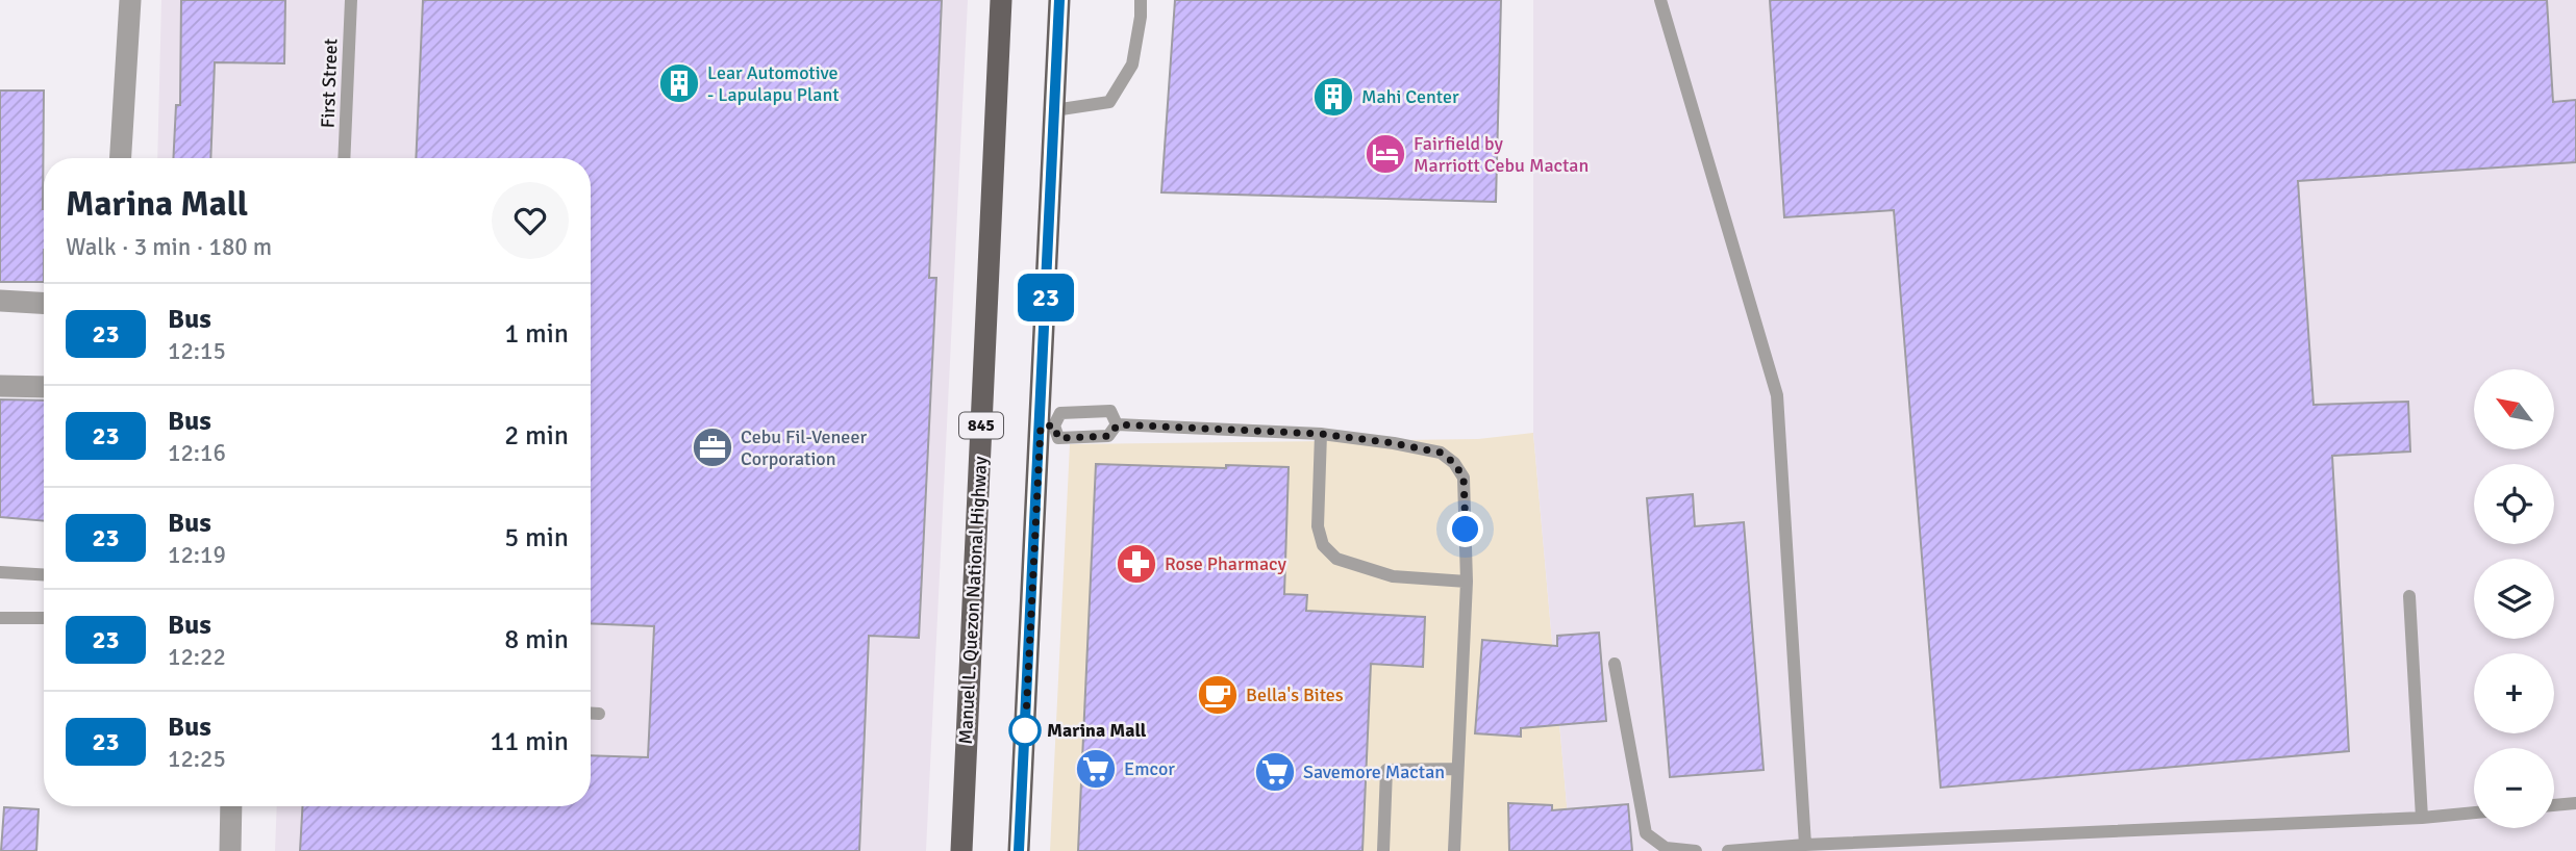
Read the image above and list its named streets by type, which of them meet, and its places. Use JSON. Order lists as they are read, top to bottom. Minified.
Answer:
{"streets":{"main road":["845","Manuel L. Quezon National Highway"],"lane":["First Street"]},"places":{"building":["Lear Automotive - Lapulapu Plant","Mahi Center"],"hotel":["Fairfield by Marriott Cebu Mactan"],"office":["Cebu Fil-Veneer Corporation"],"pharmacy":["Rose Pharmacy"],"cafe":["Bella's Bites"],"other":["Marina Mall"],"supermarket":["Emcor","Savemore Mactan"]},"lines":["bus line 23"],"north":"top left","page":{"on_map":"23","heading":["Marina Mall","Walk · 3 min · 180 m"],"list":[{"mark":"23","name":"Bus","note":"12:15","value":"1 min"},{"mark":"23","name":"Bus","note":"12:16","value":"2 min"},{"mark":"23","name":"Bus","note":"12:19","value":"5 min"},{"mark":"23","name":"Bus","note":"12:22","value":"8 min"},{"mark":"23","name":"Bus","note":"12:25","value":"11 min"}],"map_buttons":["+","−"]}}
